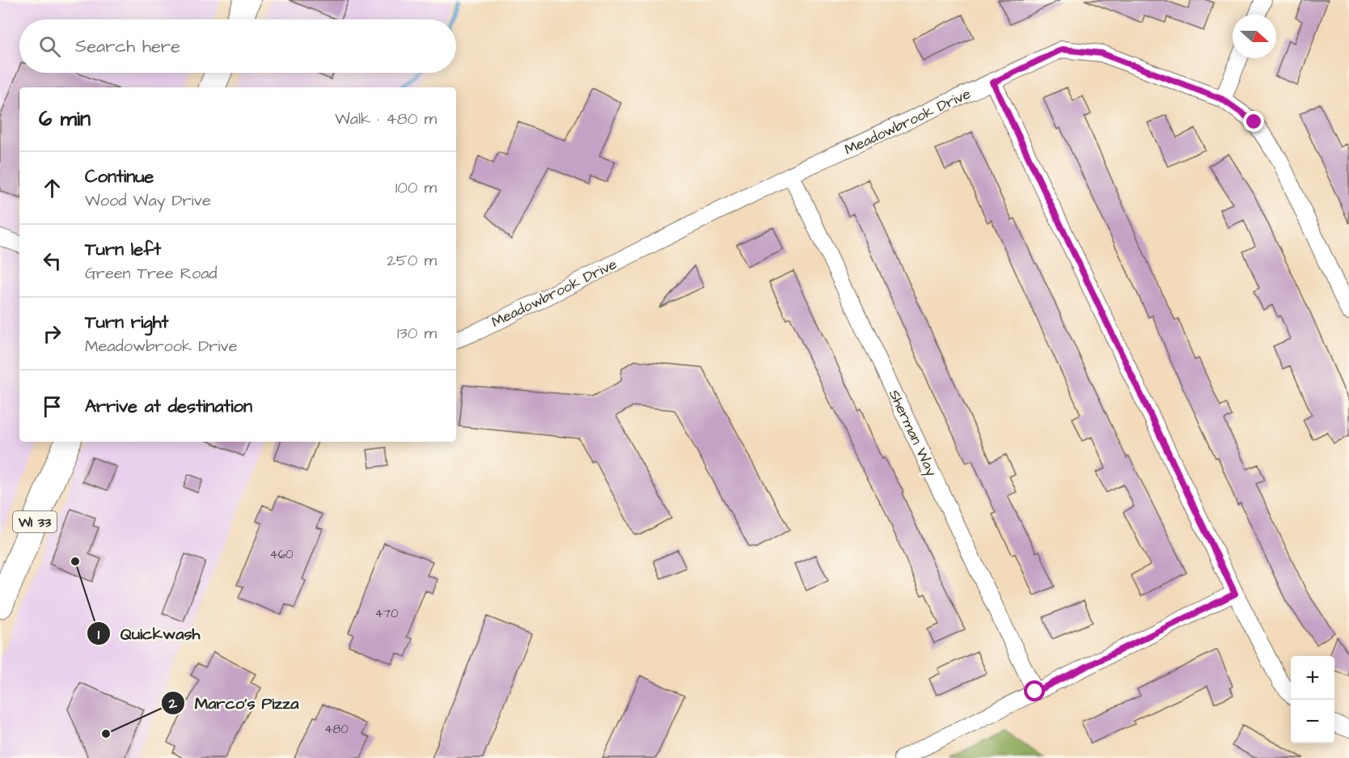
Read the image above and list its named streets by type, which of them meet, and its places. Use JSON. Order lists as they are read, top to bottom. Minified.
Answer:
{"streets":{"main road":["WI 33"],"street":["Meadowbrook Drive","Sherman Way"]},"crossings":[["Meadowbrook Drive","Sherman Way"]],"places":["Quickwash","Marco's Pizza"],"house_numbers":["460","470","480"],"north":"right","page":{"search":"Search here","heading":["6 min","Walk · 480 m"],"list":[["Continue","Wood Way Drive","100 m"],["Turn left","Green Tree Road","250 m"],["Turn right","Meadowbrook Drive","130 m"],"Arrive at destination"],"map_buttons":["+","−"]}}
